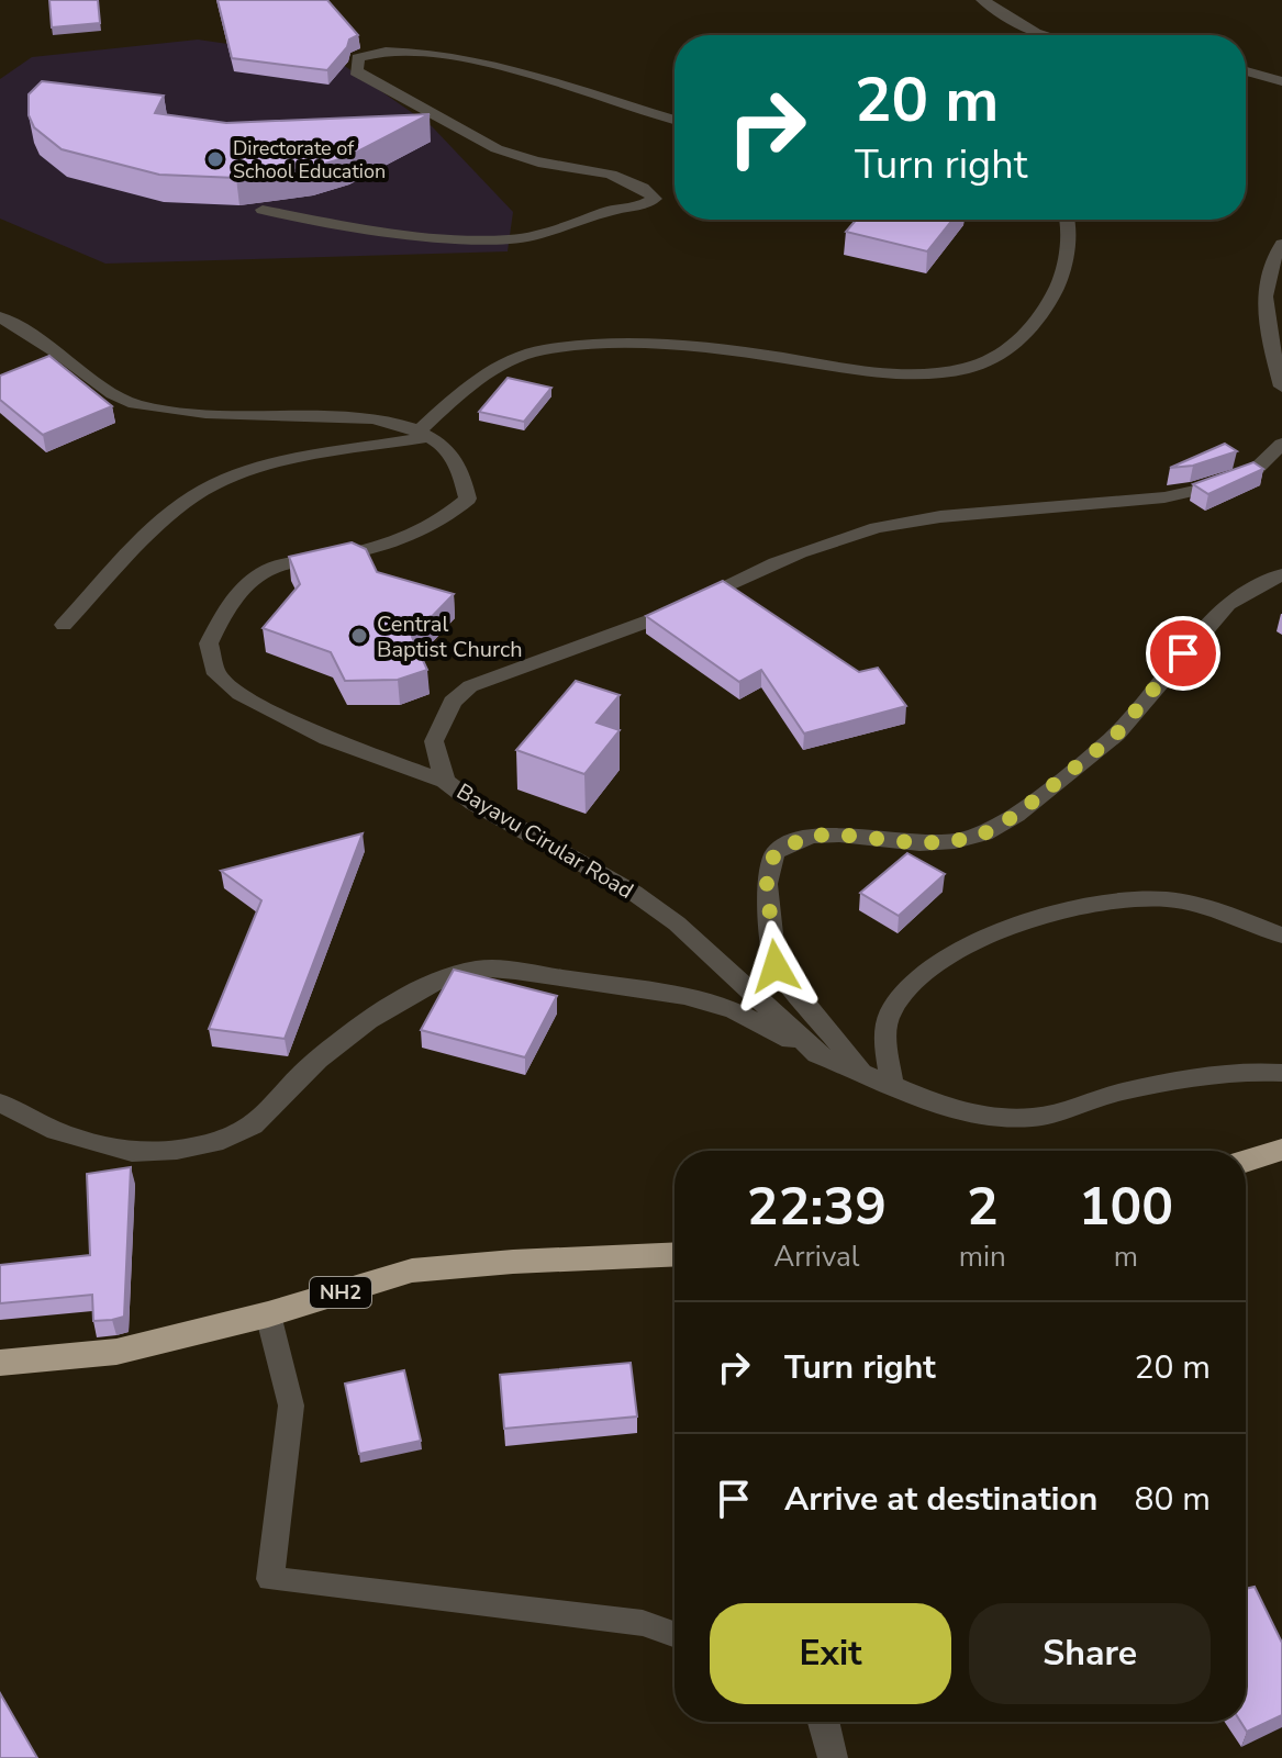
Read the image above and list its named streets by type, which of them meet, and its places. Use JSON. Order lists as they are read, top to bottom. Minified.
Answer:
{"streets":{"highway":["NH2"],"street":["Bayavu Cirular Road"]},"places":["Directorate of School Education","Central Baptist Church"],"page":{"turn":["20 m","Turn right"],"eta":["22:39","Arrival","2","min","100","m"],"list":[{"name":"Turn right","value":"20 m"},{"name":"Arrive at destination","value":"80 m"}],"buttons":["Exit","Share"]}}
